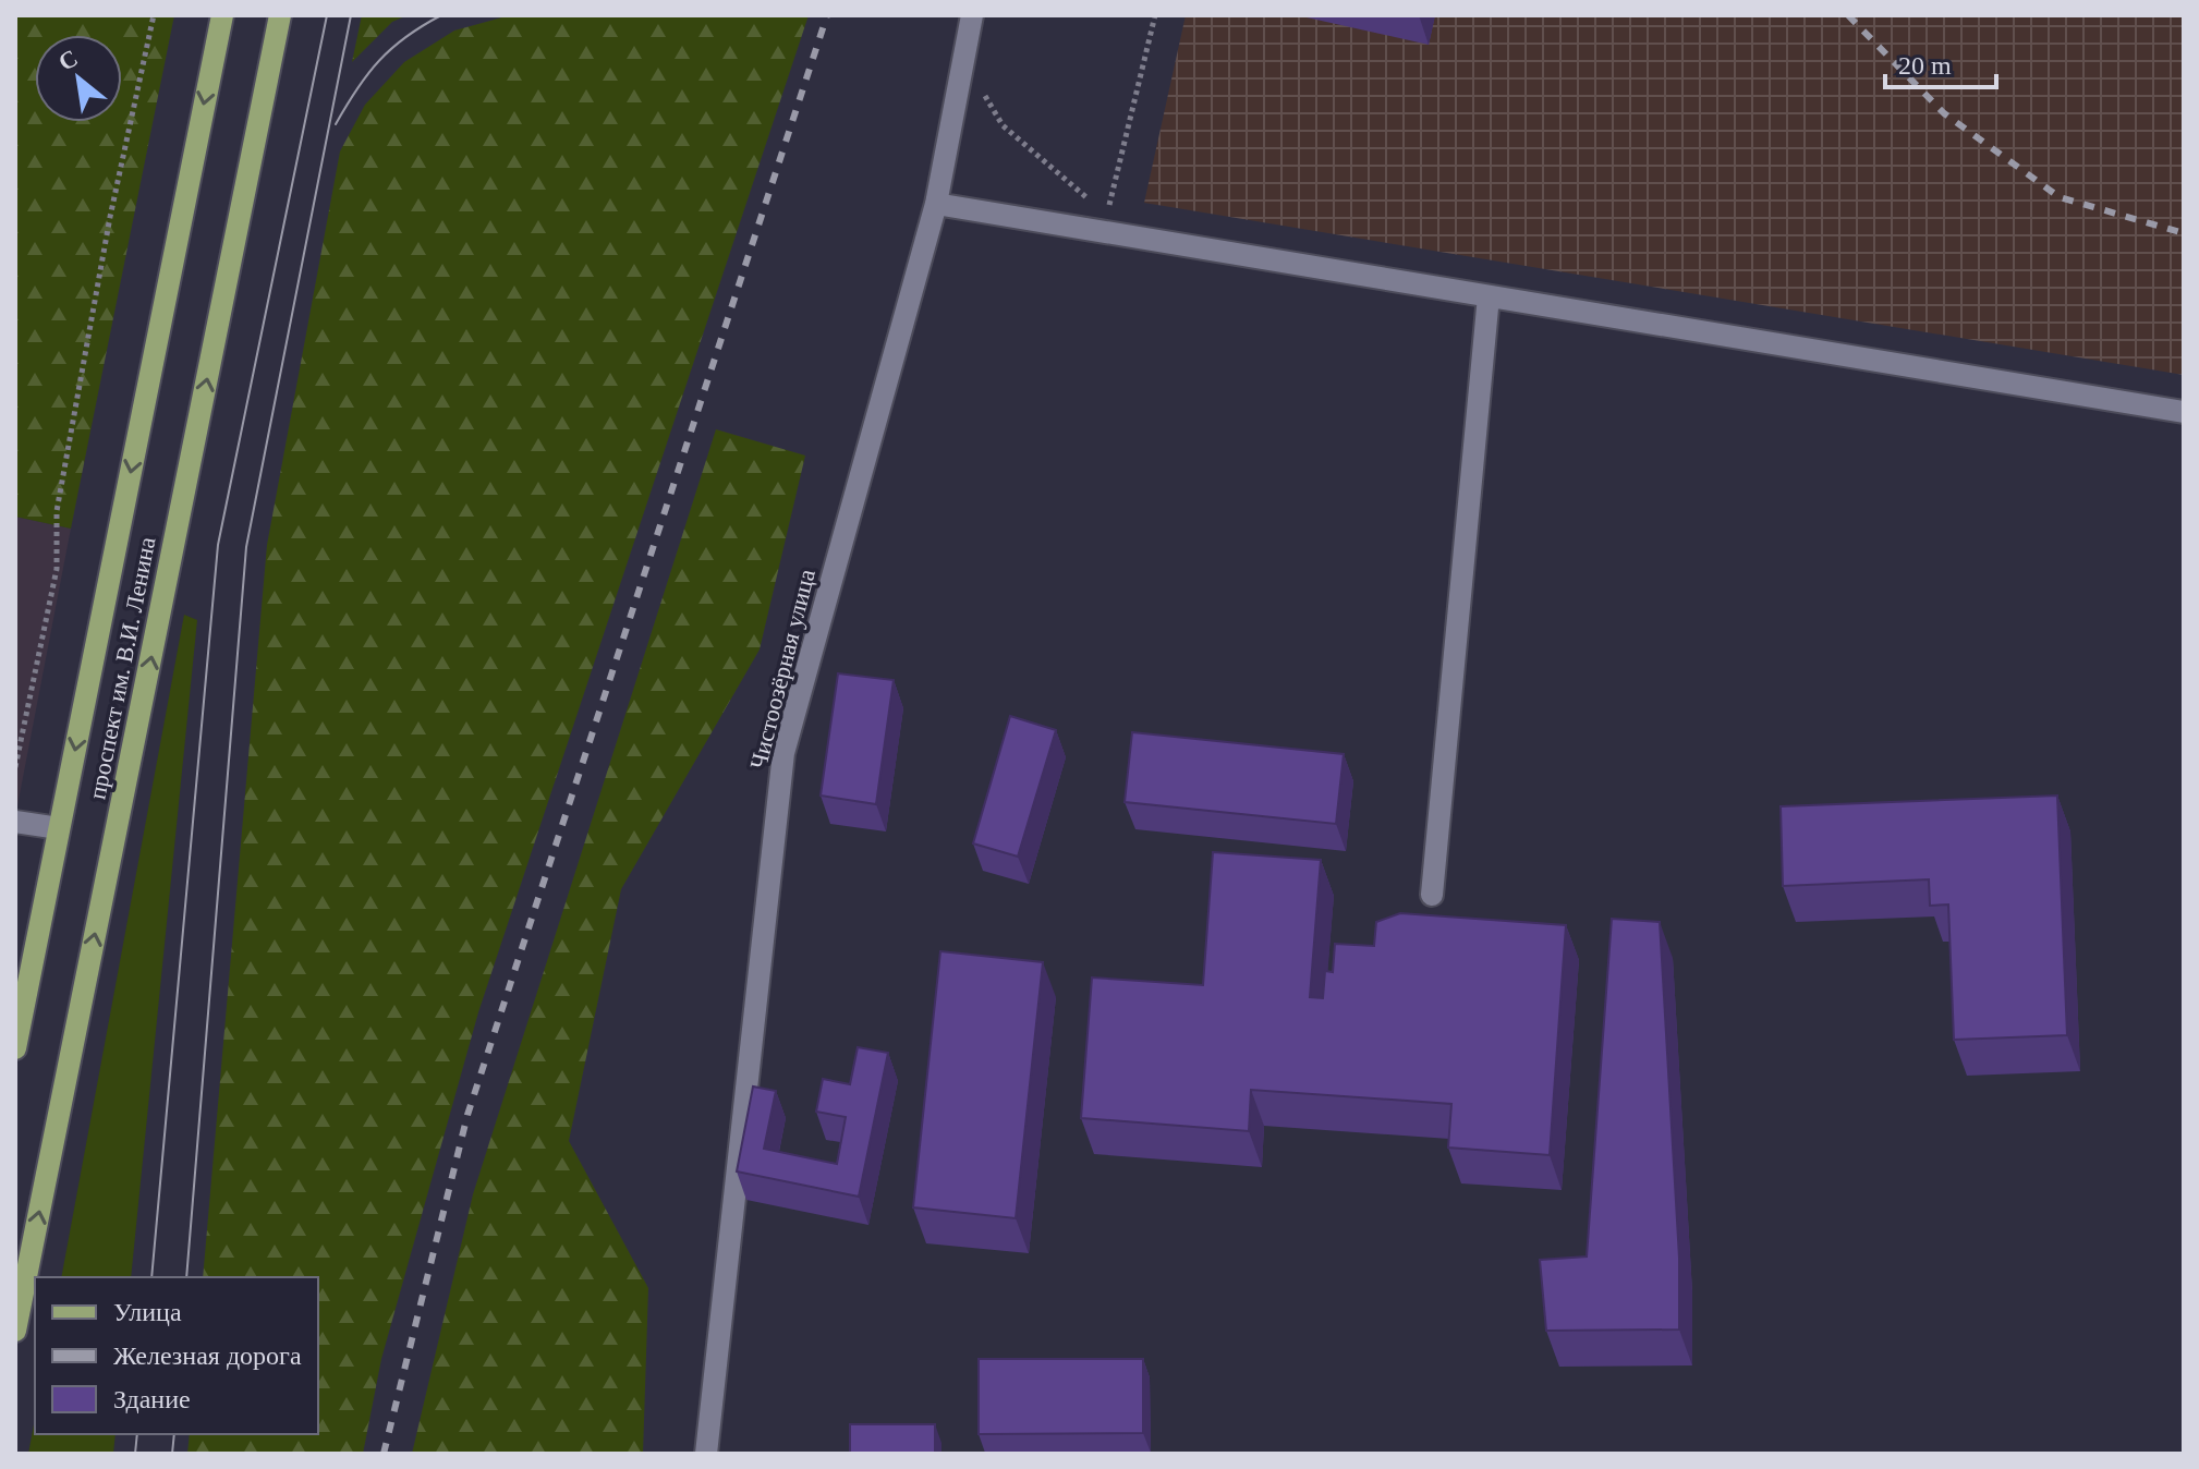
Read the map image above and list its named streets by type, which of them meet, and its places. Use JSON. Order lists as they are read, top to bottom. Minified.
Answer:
{"streets":{"main road":["проспект им. В.И. Ленина"],"street":["Чистоозёрная улица"]},"legend":["Улица","Железная дорога","Здание"],"scale_bar":"20 m","north":"top left"}
